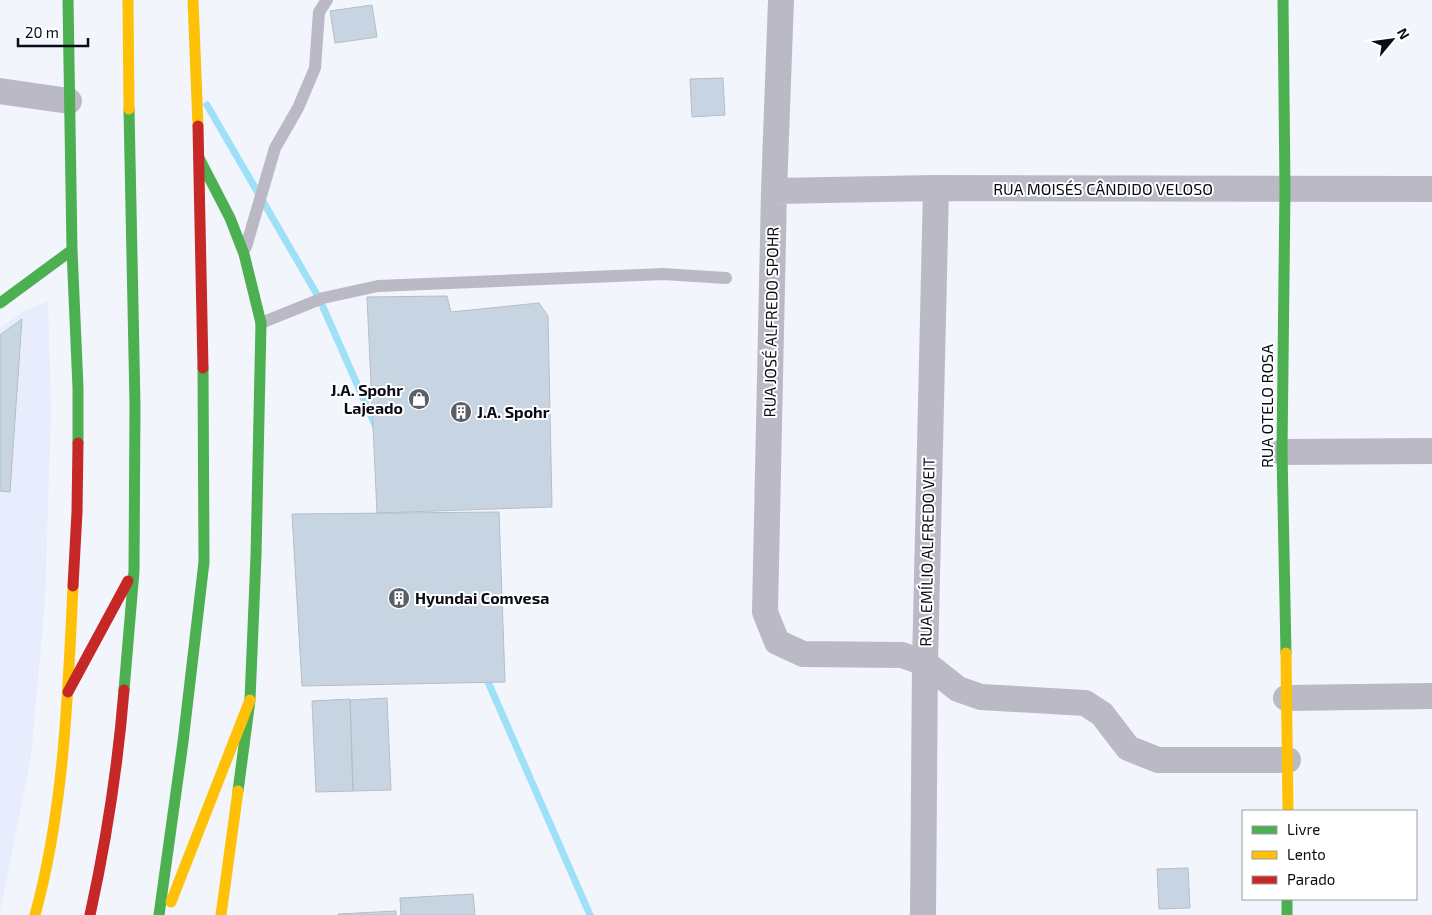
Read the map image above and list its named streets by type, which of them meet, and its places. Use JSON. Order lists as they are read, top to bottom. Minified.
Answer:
{"streets":{"main road":["RUA OTELO ROSA"],"street":["RUA MOISÉS CÂNDIDO VELOSO","RUA JOSÉ ALFREDO SPOHR","RUA EMÍLIO ALFREDO VEIT"]},"crossings":[["RUA MOISÉS CÂNDIDO VELOSO","RUA JOSÉ ALFREDO SPOHR"],["RUA MOISÉS CÂNDIDO VELOSO","RUA OTELO ROSA"],["RUA MOISÉS CÂNDIDO VELOSO","RUA EMÍLIO ALFREDO VEIT"],["RUA JOSÉ ALFREDO SPOHR","RUA EMÍLIO ALFREDO VEIT"]],"places":{"shop":["J.A. Spohr Lajeado"],"building":["J.A. Spohr","Hyundai Comvesa"]},"legend":["Livre","Lento","Parado"],"scale_bar":"20 m","north":"top right"}
